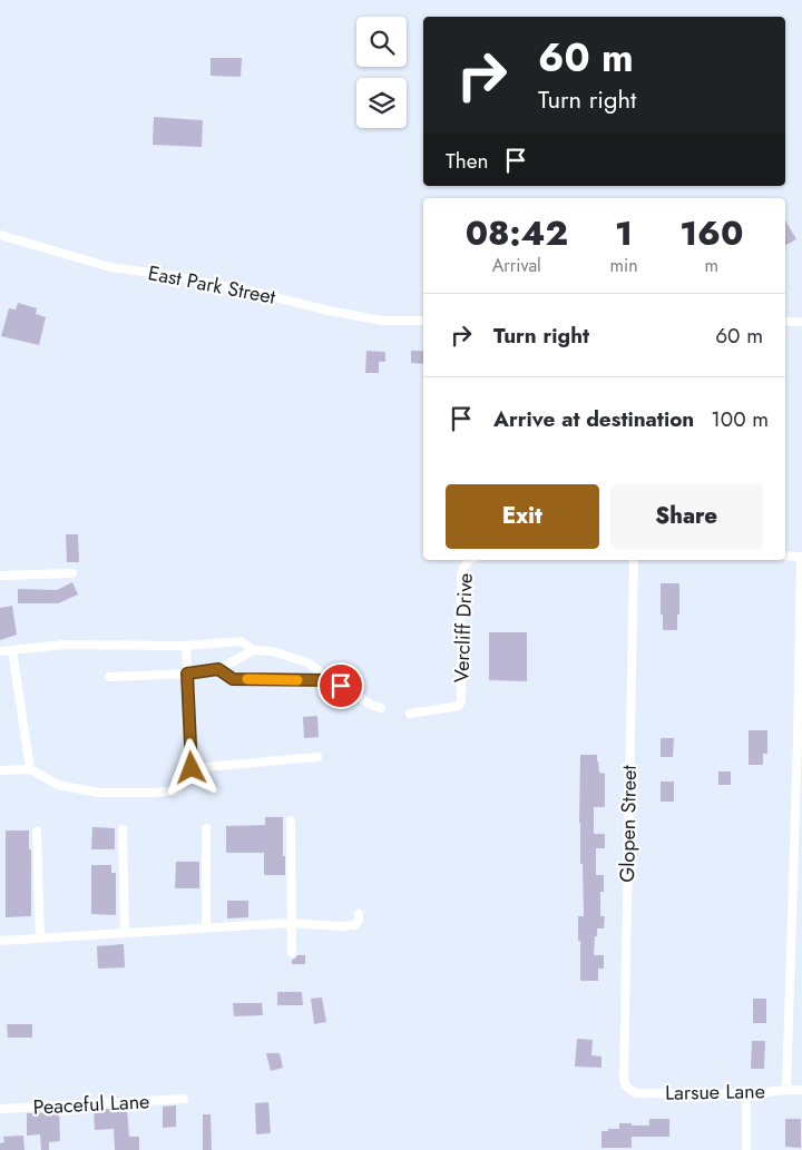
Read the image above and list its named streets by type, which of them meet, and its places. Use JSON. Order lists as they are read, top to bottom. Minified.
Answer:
{"streets":{"street":["East Park Street","Vercliff Drive","Glopen Street","Larsue Lane","Peaceful Lane"]},"crossings":[["Glopen Street","Larsue Lane"]],"page":{"turn":["60 m","Turn right"],"then":"Then","eta":["08:42","Arrival","1","min","160","m"],"list":[{"name":"Turn right","value":"60 m"},{"name":"Arrive at destination","value":"100 m"}],"buttons":["Exit","Share"]}}
